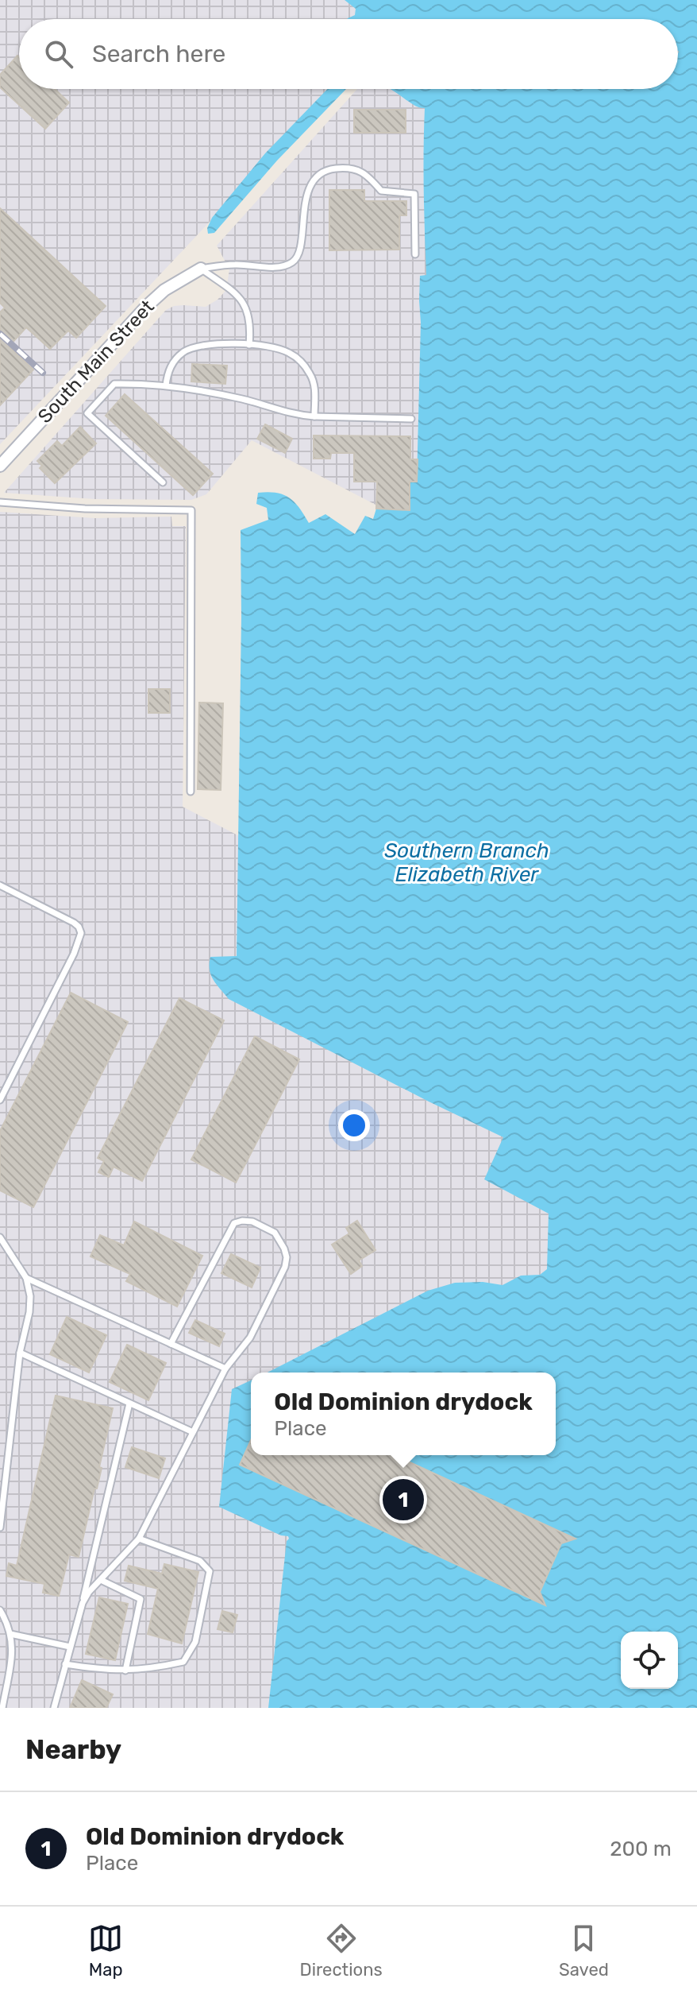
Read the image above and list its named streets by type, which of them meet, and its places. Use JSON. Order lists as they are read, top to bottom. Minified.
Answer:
{"streets":{"street":["South Main Street"]},"water":["Southern Branch Elizabeth River"],"page":{"search":"Search here","popup":["Old Dominion drydock","Place"],"pins":"1","heading":"Nearby","list":[{"mark":"1","name":"Old Dominion drydock","note":"Place","value":"200 m"}],"nav":["Map","Directions","Saved"]}}
